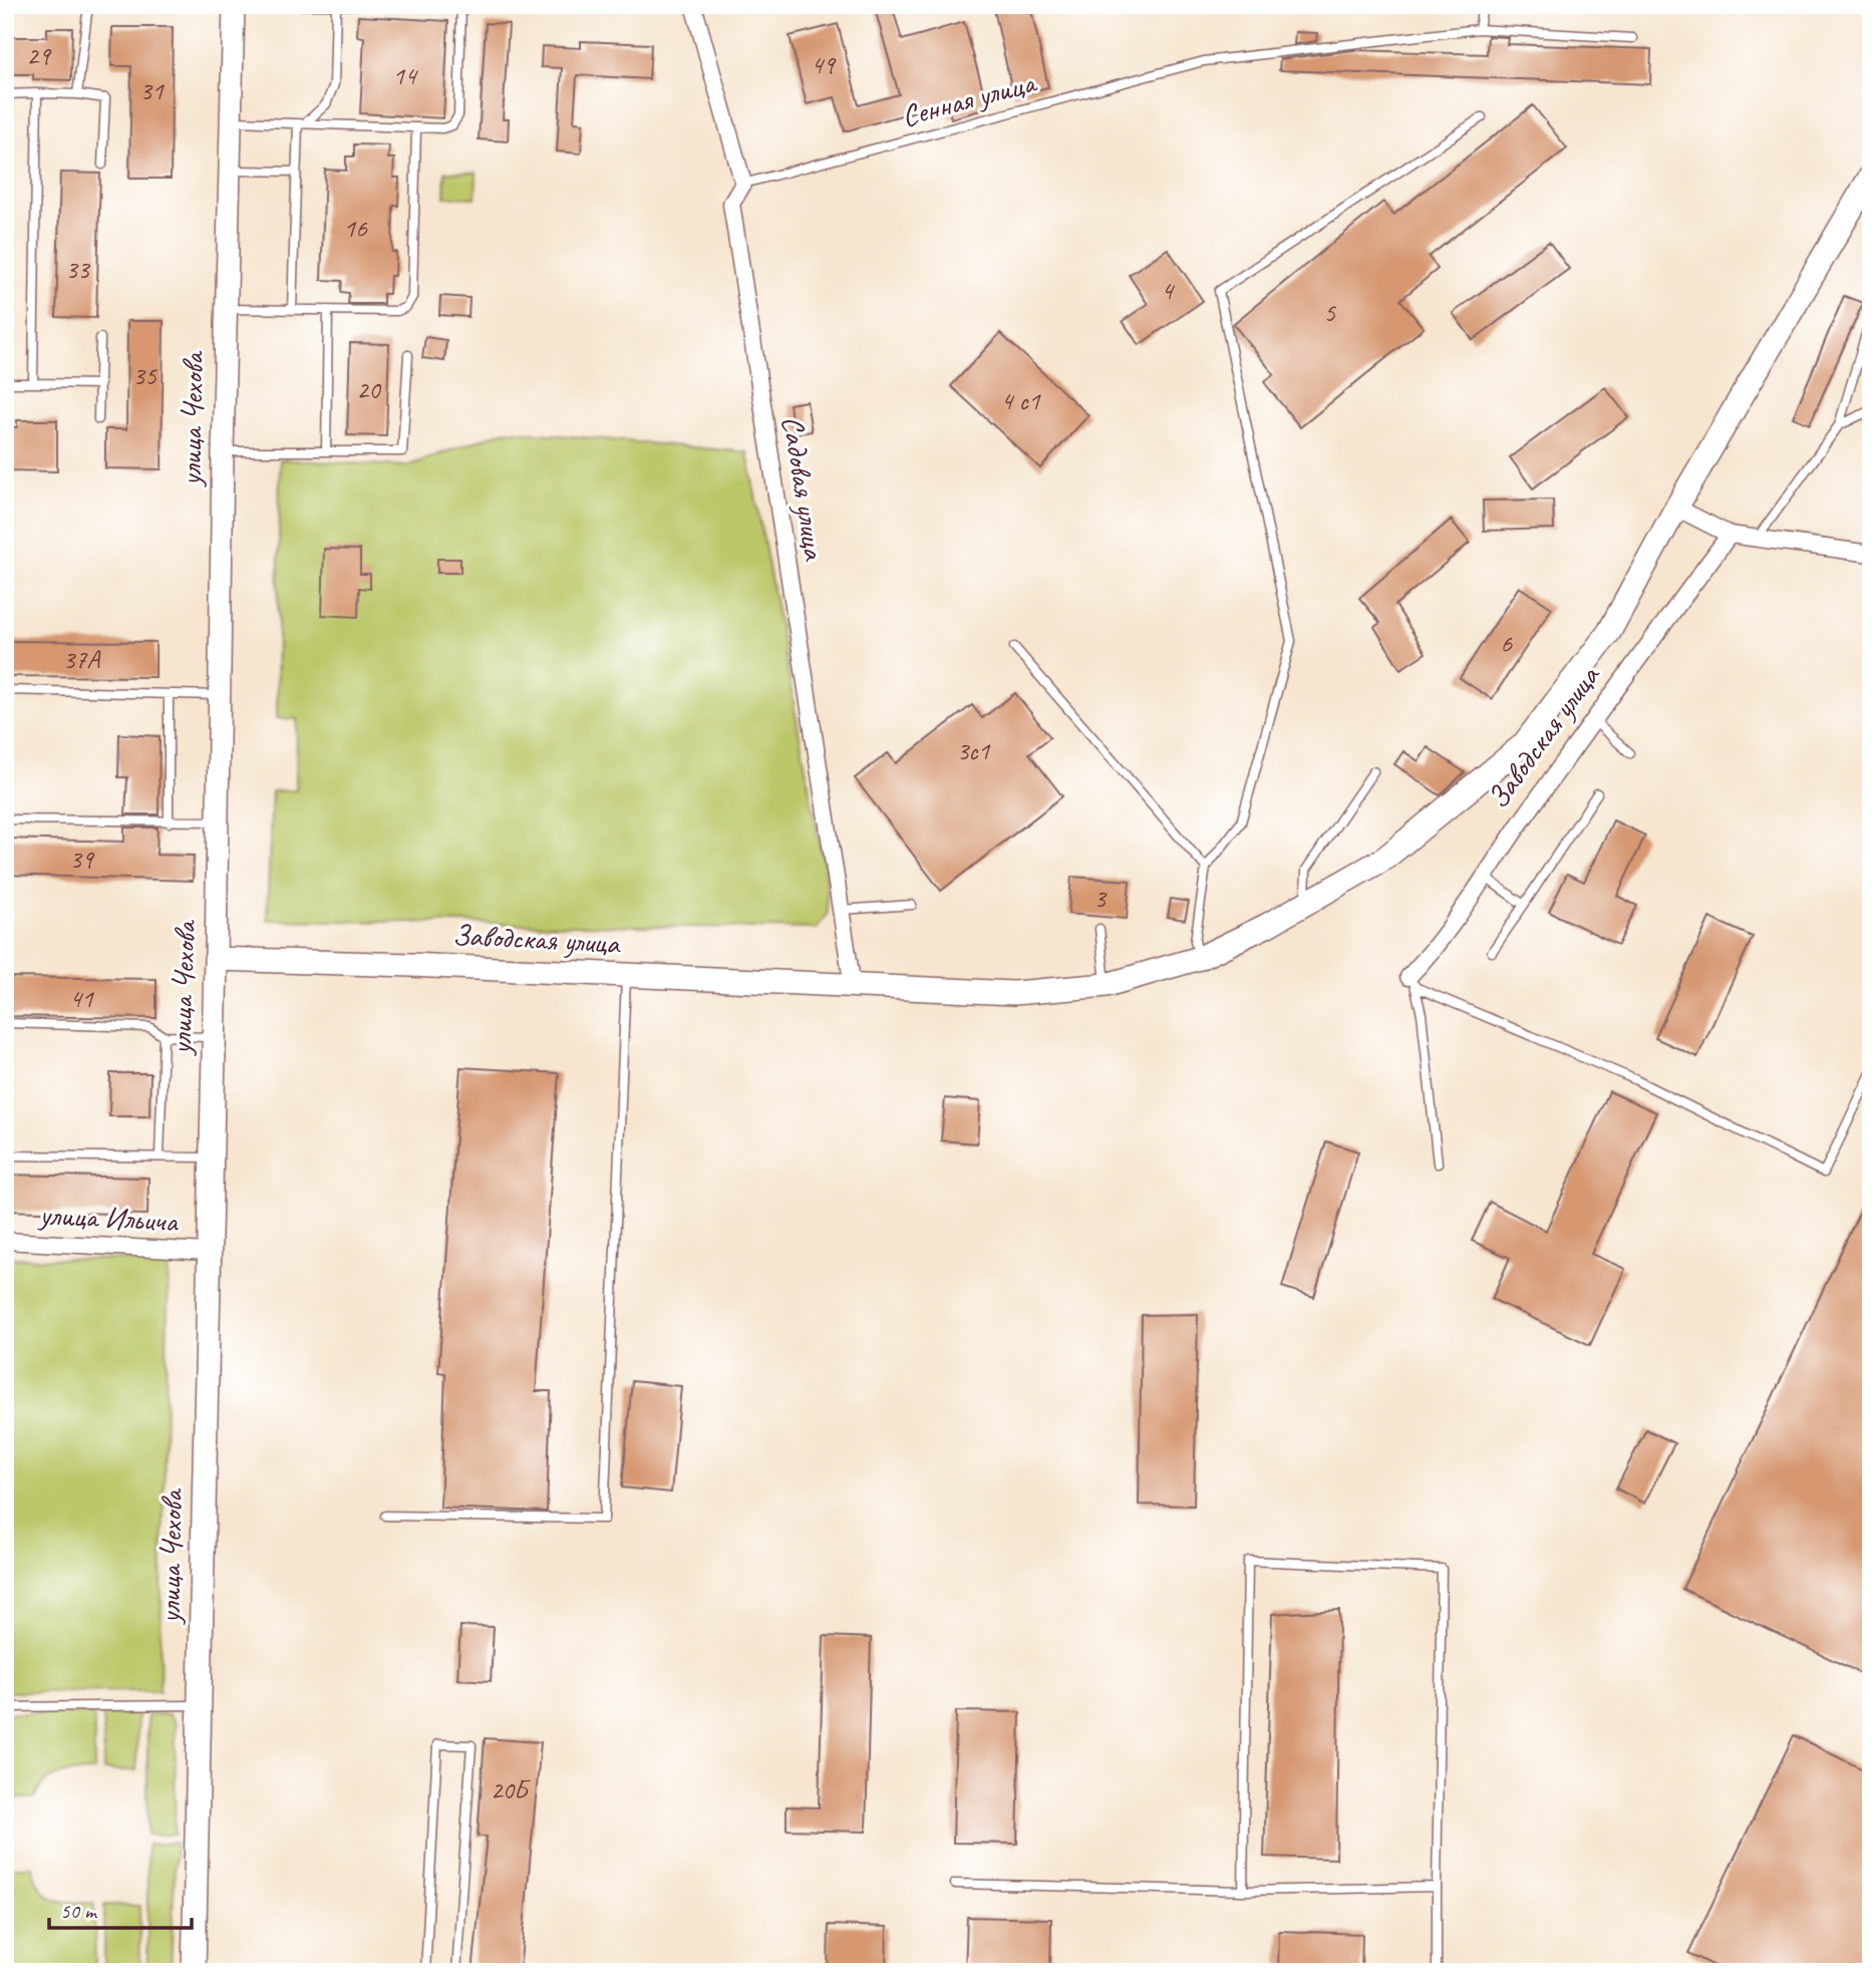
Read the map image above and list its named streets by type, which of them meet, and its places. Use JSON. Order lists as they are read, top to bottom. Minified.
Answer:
{"streets":{"main road":["улица Чехова","Заводская улица"],"street":["Садовая улица","улица Ильича"],"lane":["Сенная улица"]},"crossings":[["Сенная улица","Садовая улица"],["улица Чехова","Заводская улица"],["улица Чехова","улица Ильича"],["Садовая улица","Заводская улица"]],"house_numbers":["29","49","14","31","16","33","4","5","35","20","4 с1","6","37А","3с1","39","3","41","20Б"],"scale_bar":"50 m"}
